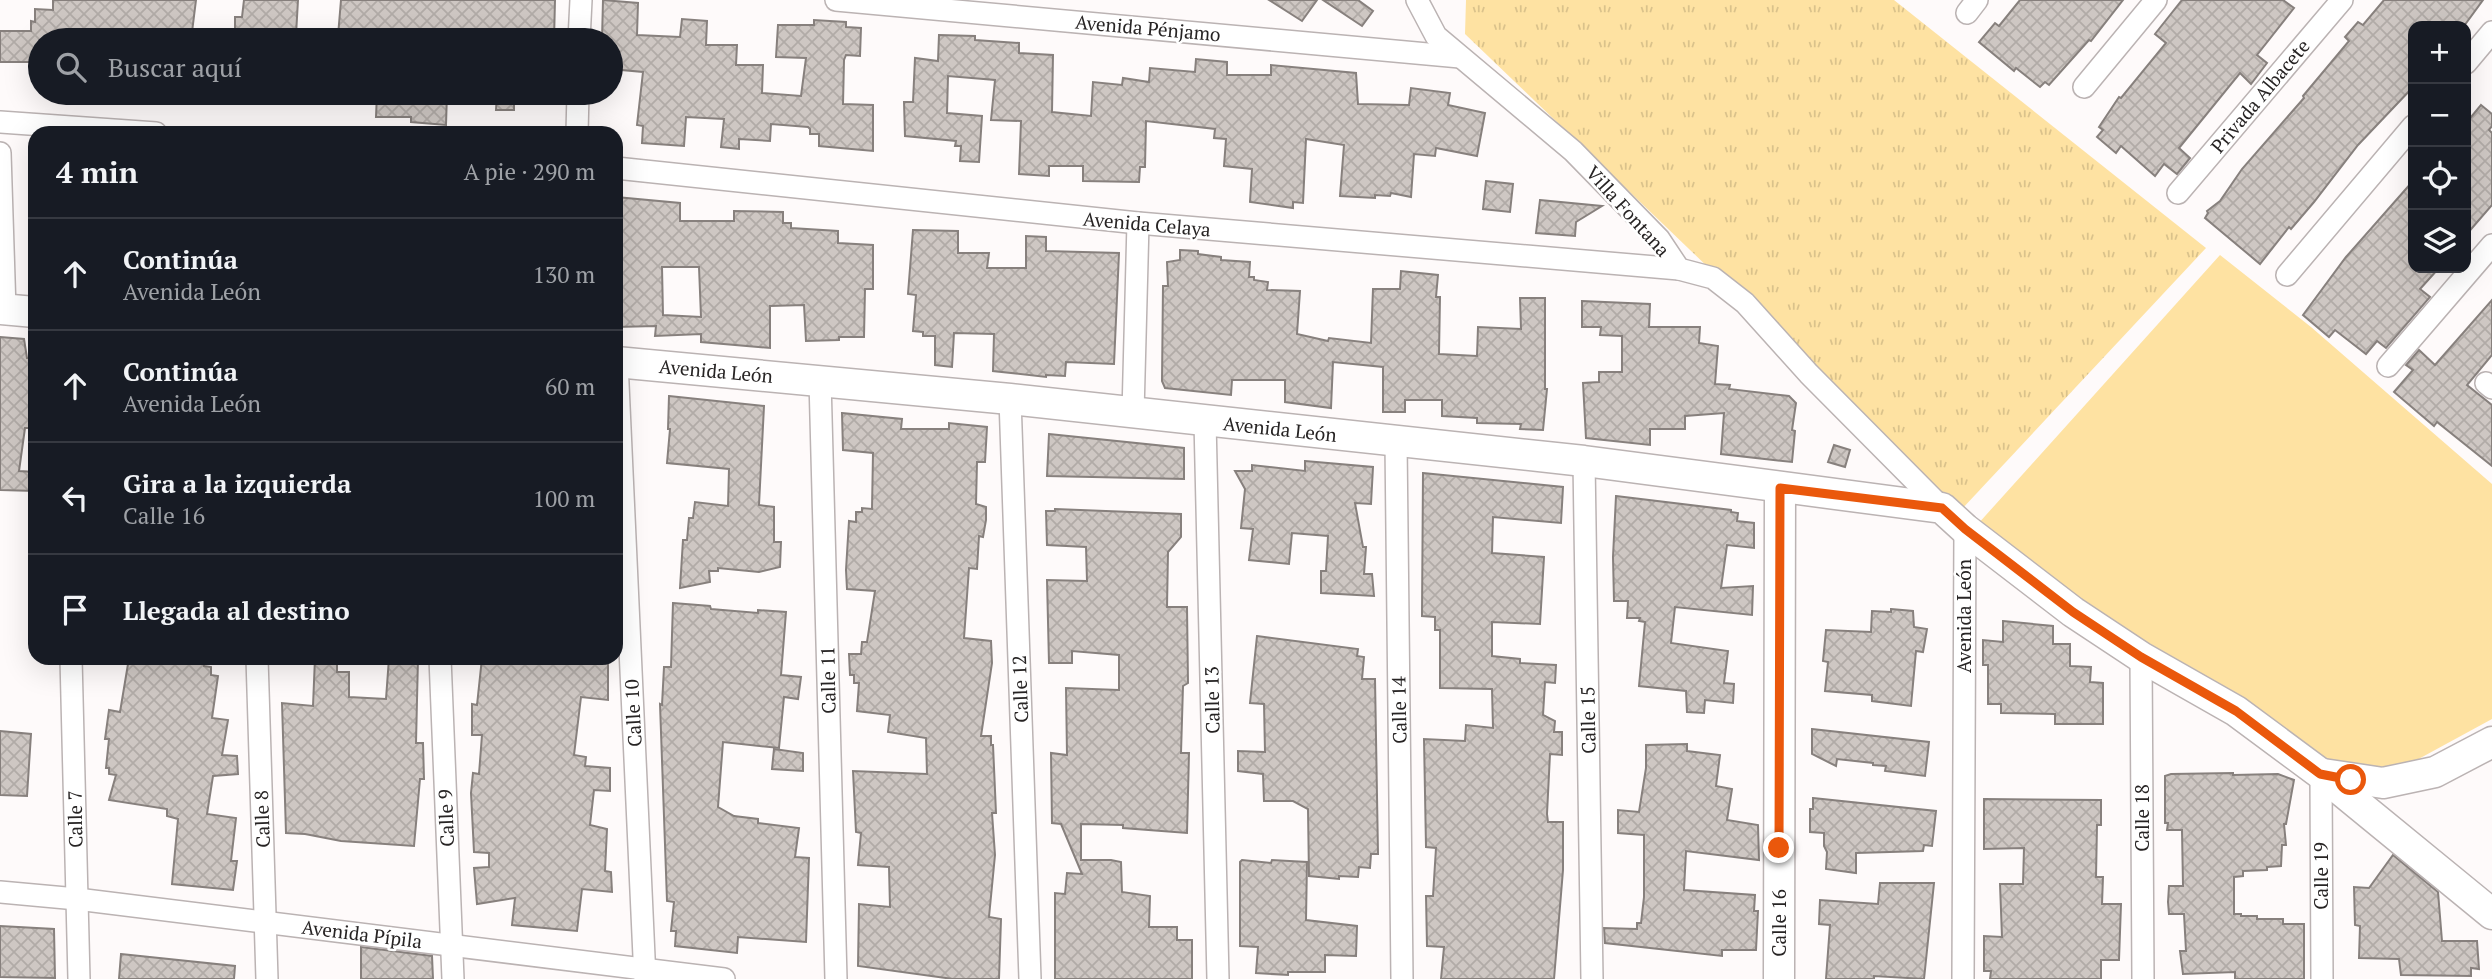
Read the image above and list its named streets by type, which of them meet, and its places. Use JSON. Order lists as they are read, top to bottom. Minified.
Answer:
{"streets":{"street":["Avenida Pénjamo","Privada Albacete","Villa Fontana","Avenida Celaya","Avenida León","Calle 11","Calle 12","Calle 13","Calle 14","Calle 10","Calle 15","Calle 9","Calle 18","Calle 7","Calle 8","Calle 19","Calle 16","Avenida Pípila"]},"crossings":[["Avenida Pénjamo","Villa Fontana"],["Villa Fontana","Avenida Celaya"],["Villa Fontana","Avenida León"],["Avenida León","Calle 11"],["Avenida León","Calle 12"],["Avenida León","Calle 13"],["Avenida León","Calle 14"],["Avenida León","Calle 15"],["Avenida León","Calle 18"],["Avenida León","Calle 19"],["Avenida León","Calle 16"],["Calle 10","Avenida Pípila"],["Calle 9","Avenida Pípila"],["Calle 7","Avenida Pípila"],["Calle 8","Avenida Pípila"]],"page":{"map_buttons":["+","−"],"search":"Buscar aquí","heading":["4 min","A pie · 290 m"],"list":[["Continúa","Avenida León","130 m"],["Continúa","Avenida León","60 m"],["Gira a la izquierda","Calle 16","100 m"],"Llegada al destino"]}}
